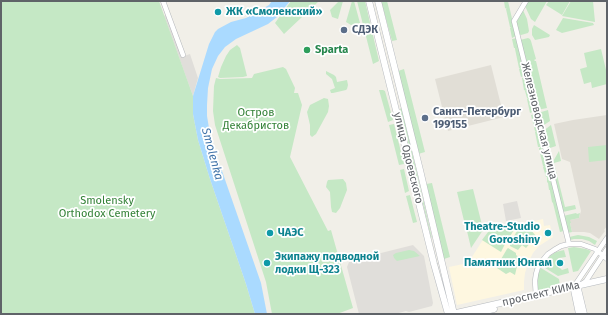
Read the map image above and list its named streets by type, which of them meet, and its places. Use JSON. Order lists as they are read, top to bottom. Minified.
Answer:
{"streets":{"street":["Железноводская улица","улица Одоевского","проспект КИМа"]},"crossings":[["улица Одоевского","проспект КИМа"]],"water":["Smolenka"],"parks":["Остров Декабристов","Smolensky Orthodox Cemetery"],"places":["ЖК «Смоленский»","СДЭК","Sparta","Санкт-Петербург 199155","ЧАЭС","Theatre-Studio Goroshiny","Экипажу подводной лодки Щ-323","Памятник Юнгам"]}
